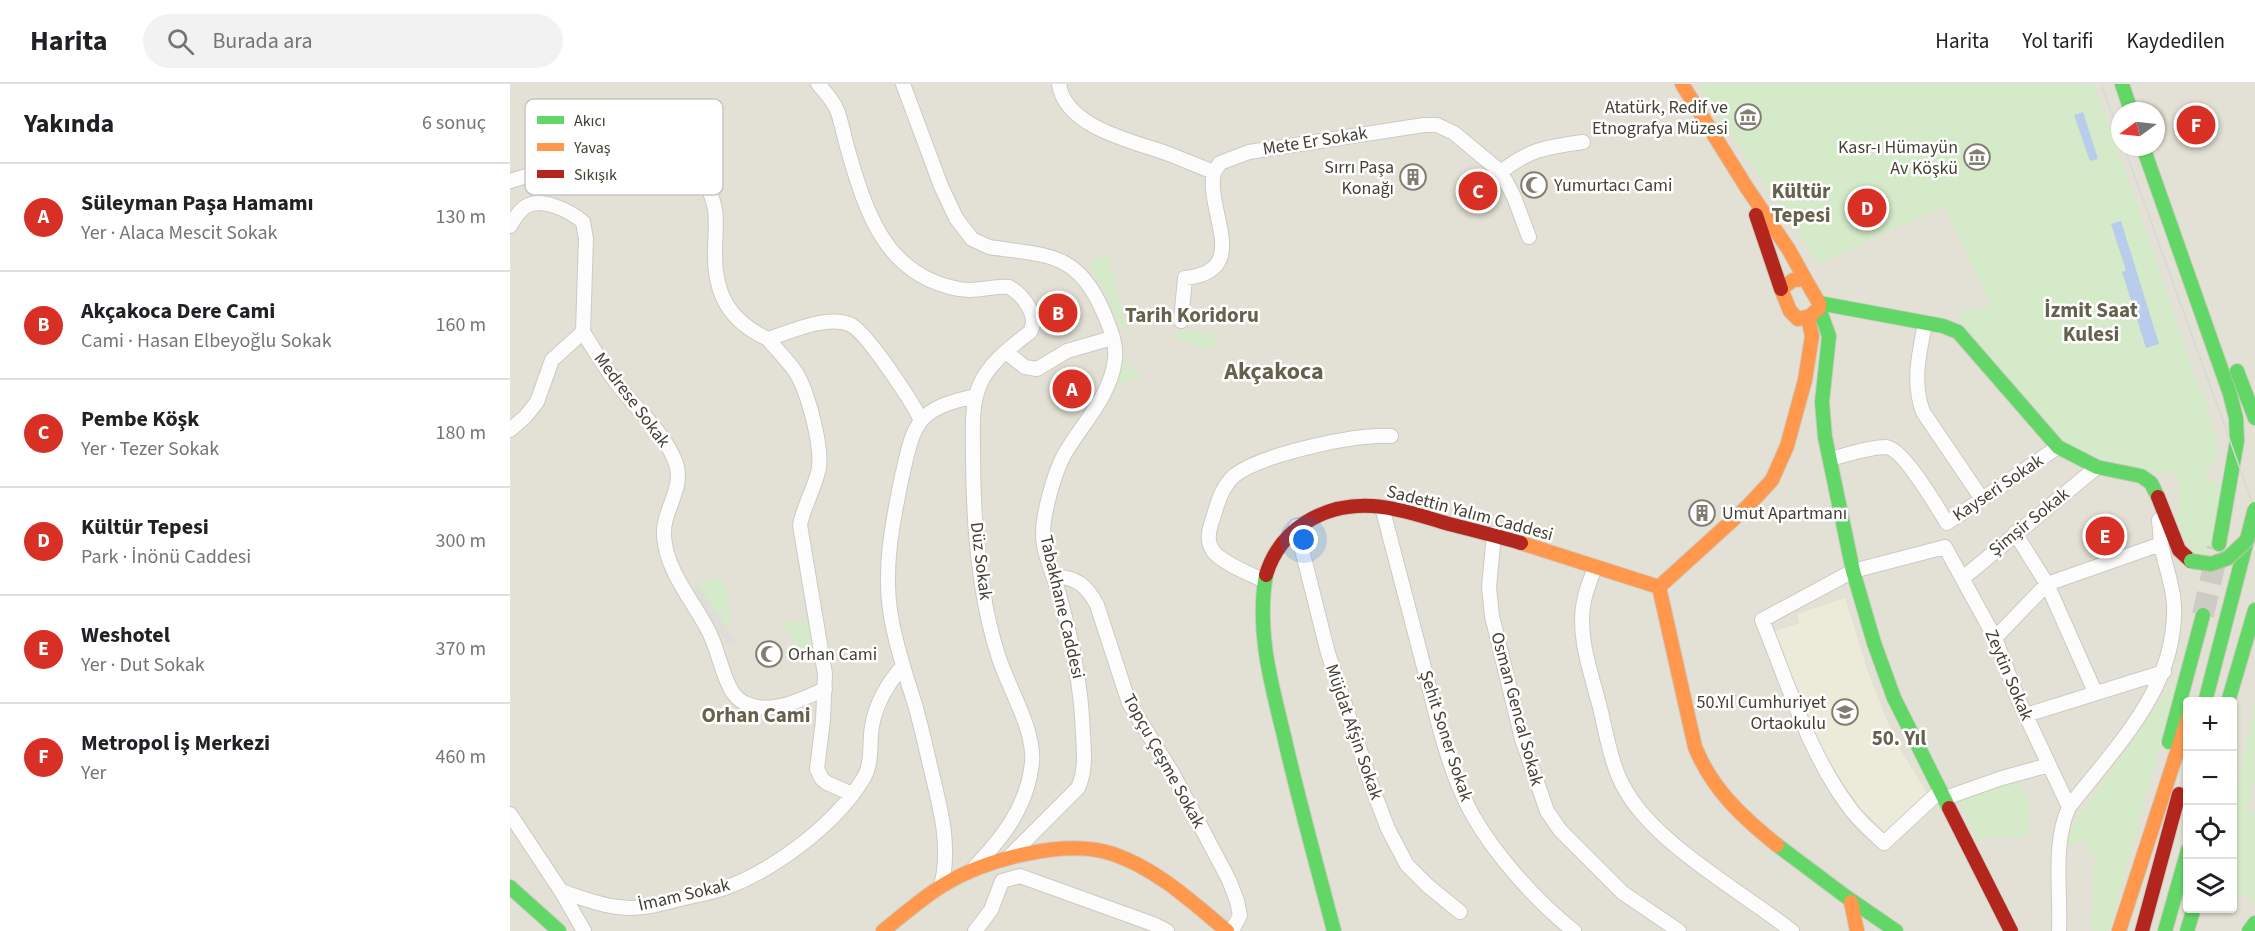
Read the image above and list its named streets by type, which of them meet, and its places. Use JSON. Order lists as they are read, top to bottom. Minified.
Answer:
{"streets":{"main road":["Sadettin Yalım Caddesi"],"street":["Mete Er Sokak","Medrese Sokak","Kayseri Sokak","Şimşir Sokak","Düz Sokak","Tabakhane Caddesi","Zeytin Sokak","Osman Gencal Sokak","Müjdat Afşin Sokak","Şehit Soner Sokak","Topçu Çeşme Sokak","İmam Sokak"]},"crossings":[["Kayseri Sokak","Zeytin Sokak"],["Sadettin Yalım Caddesi","Osman Gencal Sokak"],["Sadettin Yalım Caddesi","Müjdat Afşin Sokak"],["Sadettin Yalım Caddesi","Şehit Soner Sokak"],["Şimşir Sokak","Zeytin Sokak"],["Tabakhane Caddesi","Topçu Çeşme Sokak"]],"districts":["Kültür Tepesi","İzmit Saat Kulesi","Tarih Koridoru","Akçakoca","Orhan Cami","50. Yıl"],"places":{"museum":["Atatürk, Redif ve Etnografya Müzesi","Kasr-ı Hümayün Av Köşkü"],"building":["Sırrı Paşa Konağı","Umut Apartmanı"],"mosque":["Yumurtacı Cami","Orhan Cami"],"school or university":["50.Yıl Cumhuriyet Ortaokulu"]},"legend":["Akıcı","Yavaş","Sıkışık"],"north":"left","page":{"header":"Harita","search":"Burada ara","nav":["Harita","Yol tarifi","Kaydedilen"],"heading":["Yakında","6 sonuç"],"pins":["F","C","D","B","A","E"],"list":[{"mark":"A","name":"Süleyman Paşa Hamamı","note":"Yer · Alaca Mescit Sokak","value":"130 m"},{"mark":"B","name":"Akçakoca Dere Cami","note":"Cami · Hasan Elbeyoğlu Sokak","value":"160 m"},{"mark":"C","name":"Pembe Köşk","note":"Yer · Tezer Sokak","value":"180 m"},{"mark":"D","name":"Kültür Tepesi","note":"Park · İnönü Caddesi","value":"300 m"},{"mark":"E","name":"Weshotel","note":"Yer · Dut Sokak","value":"370 m"},{"mark":"F","name":"Metropol İş Merkezi","note":"Yer","value":"460 m"}],"map_buttons":["+","−"]}}
